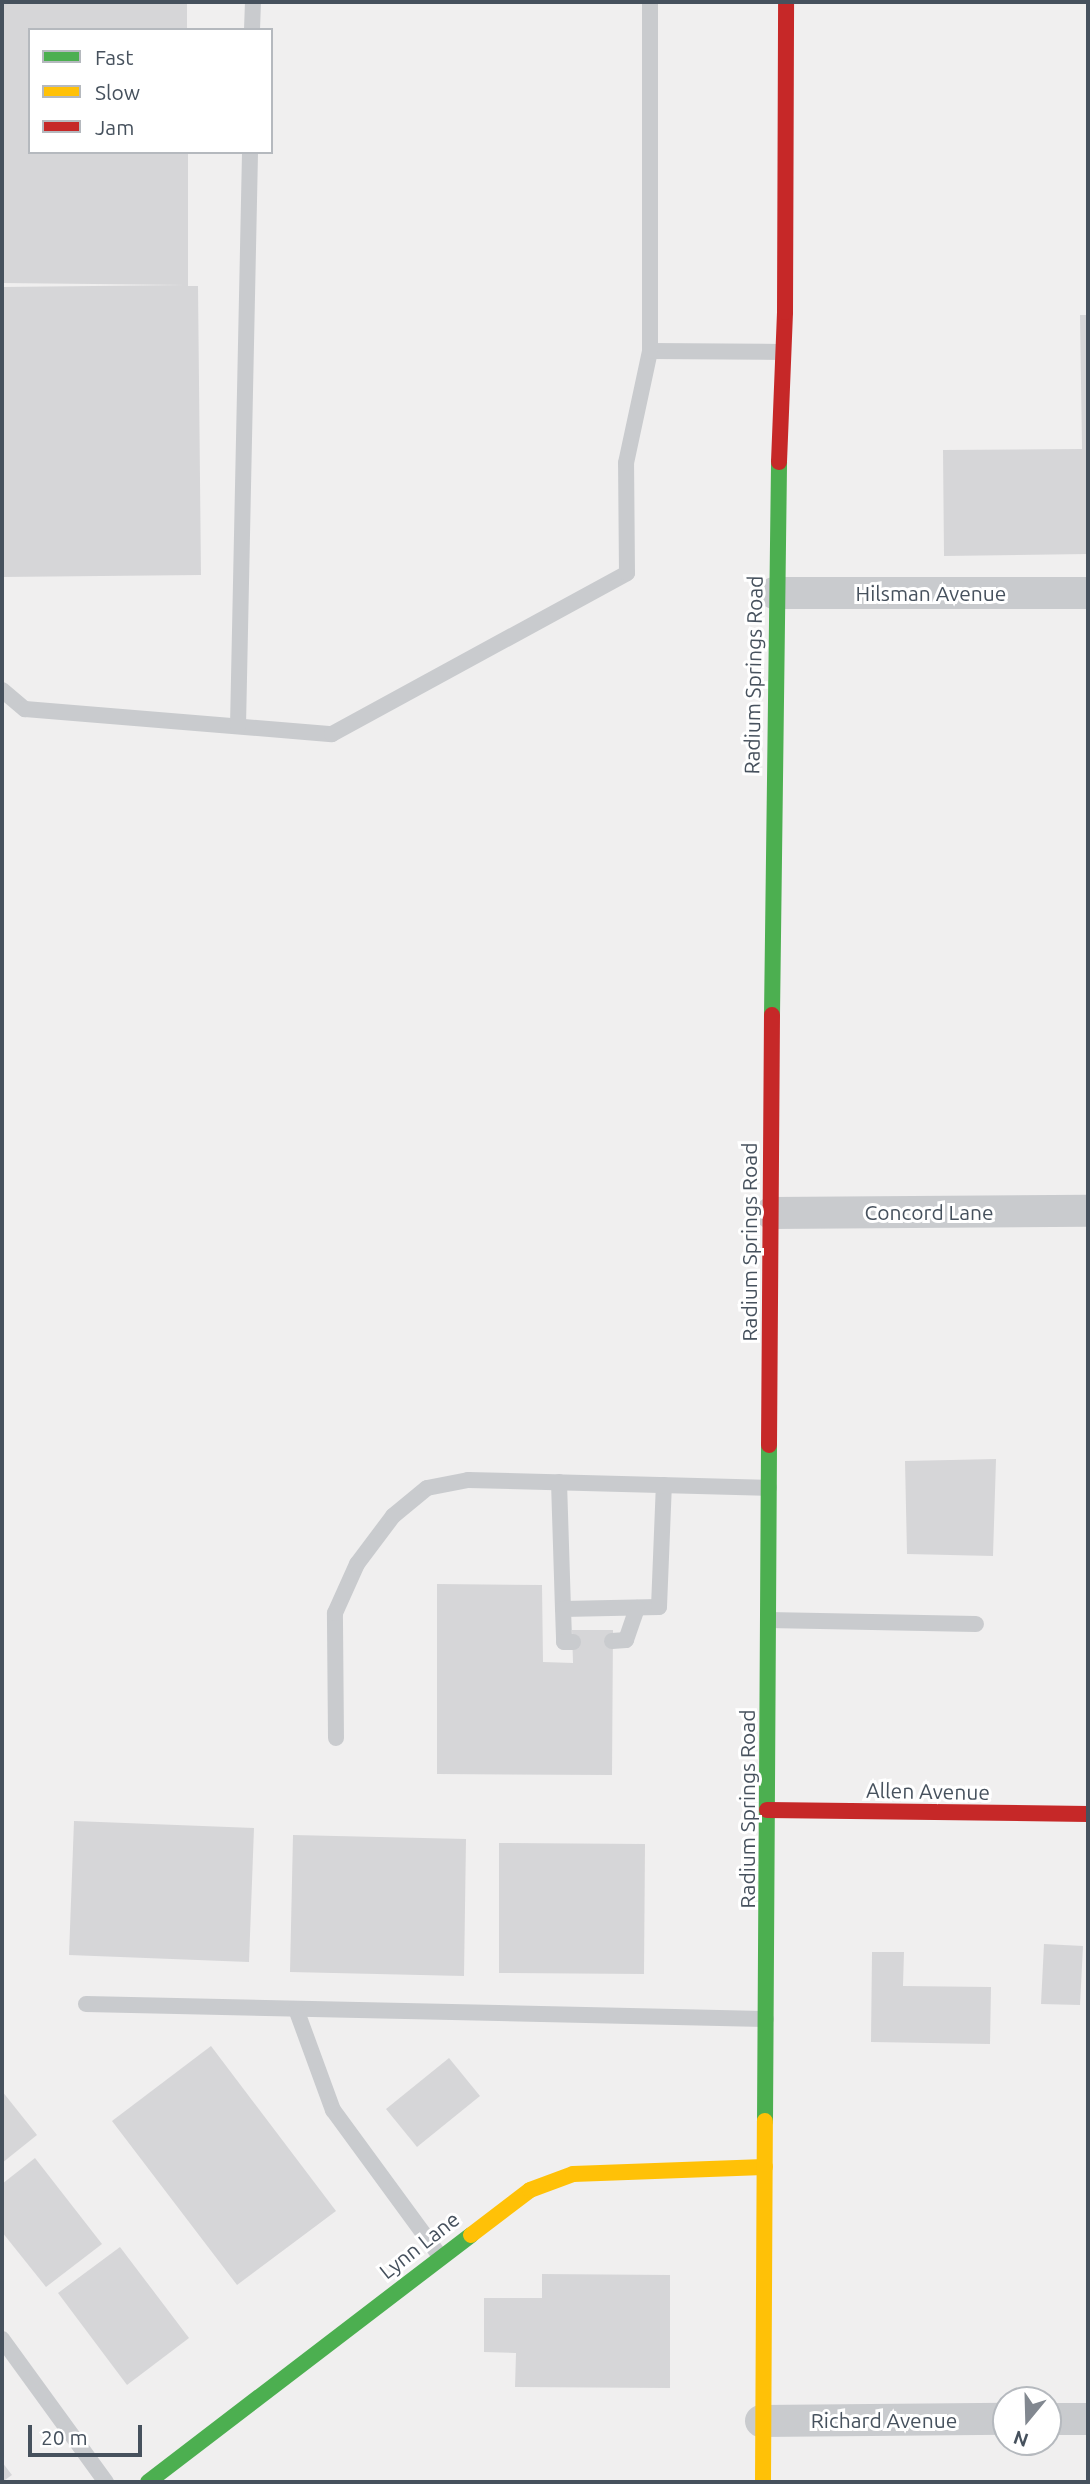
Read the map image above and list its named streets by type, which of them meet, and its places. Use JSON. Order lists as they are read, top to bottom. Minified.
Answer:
{"streets":{"main road":["Radium Springs Road","Allen Avenue","Lynn Lane"],"street":["Hilsman Avenue","Concord Lane","Richard Avenue"]},"crossings":[["Hilsman Avenue","Radium Springs Road"],["Radium Springs Road","Concord Lane"],["Radium Springs Road","Allen Avenue"],["Radium Springs Road","Lynn Lane"],["Radium Springs Road","Richard Avenue"]],"legend":["Fast","Slow","Jam"],"scale_bar":"20 m","north":"bottom"}
